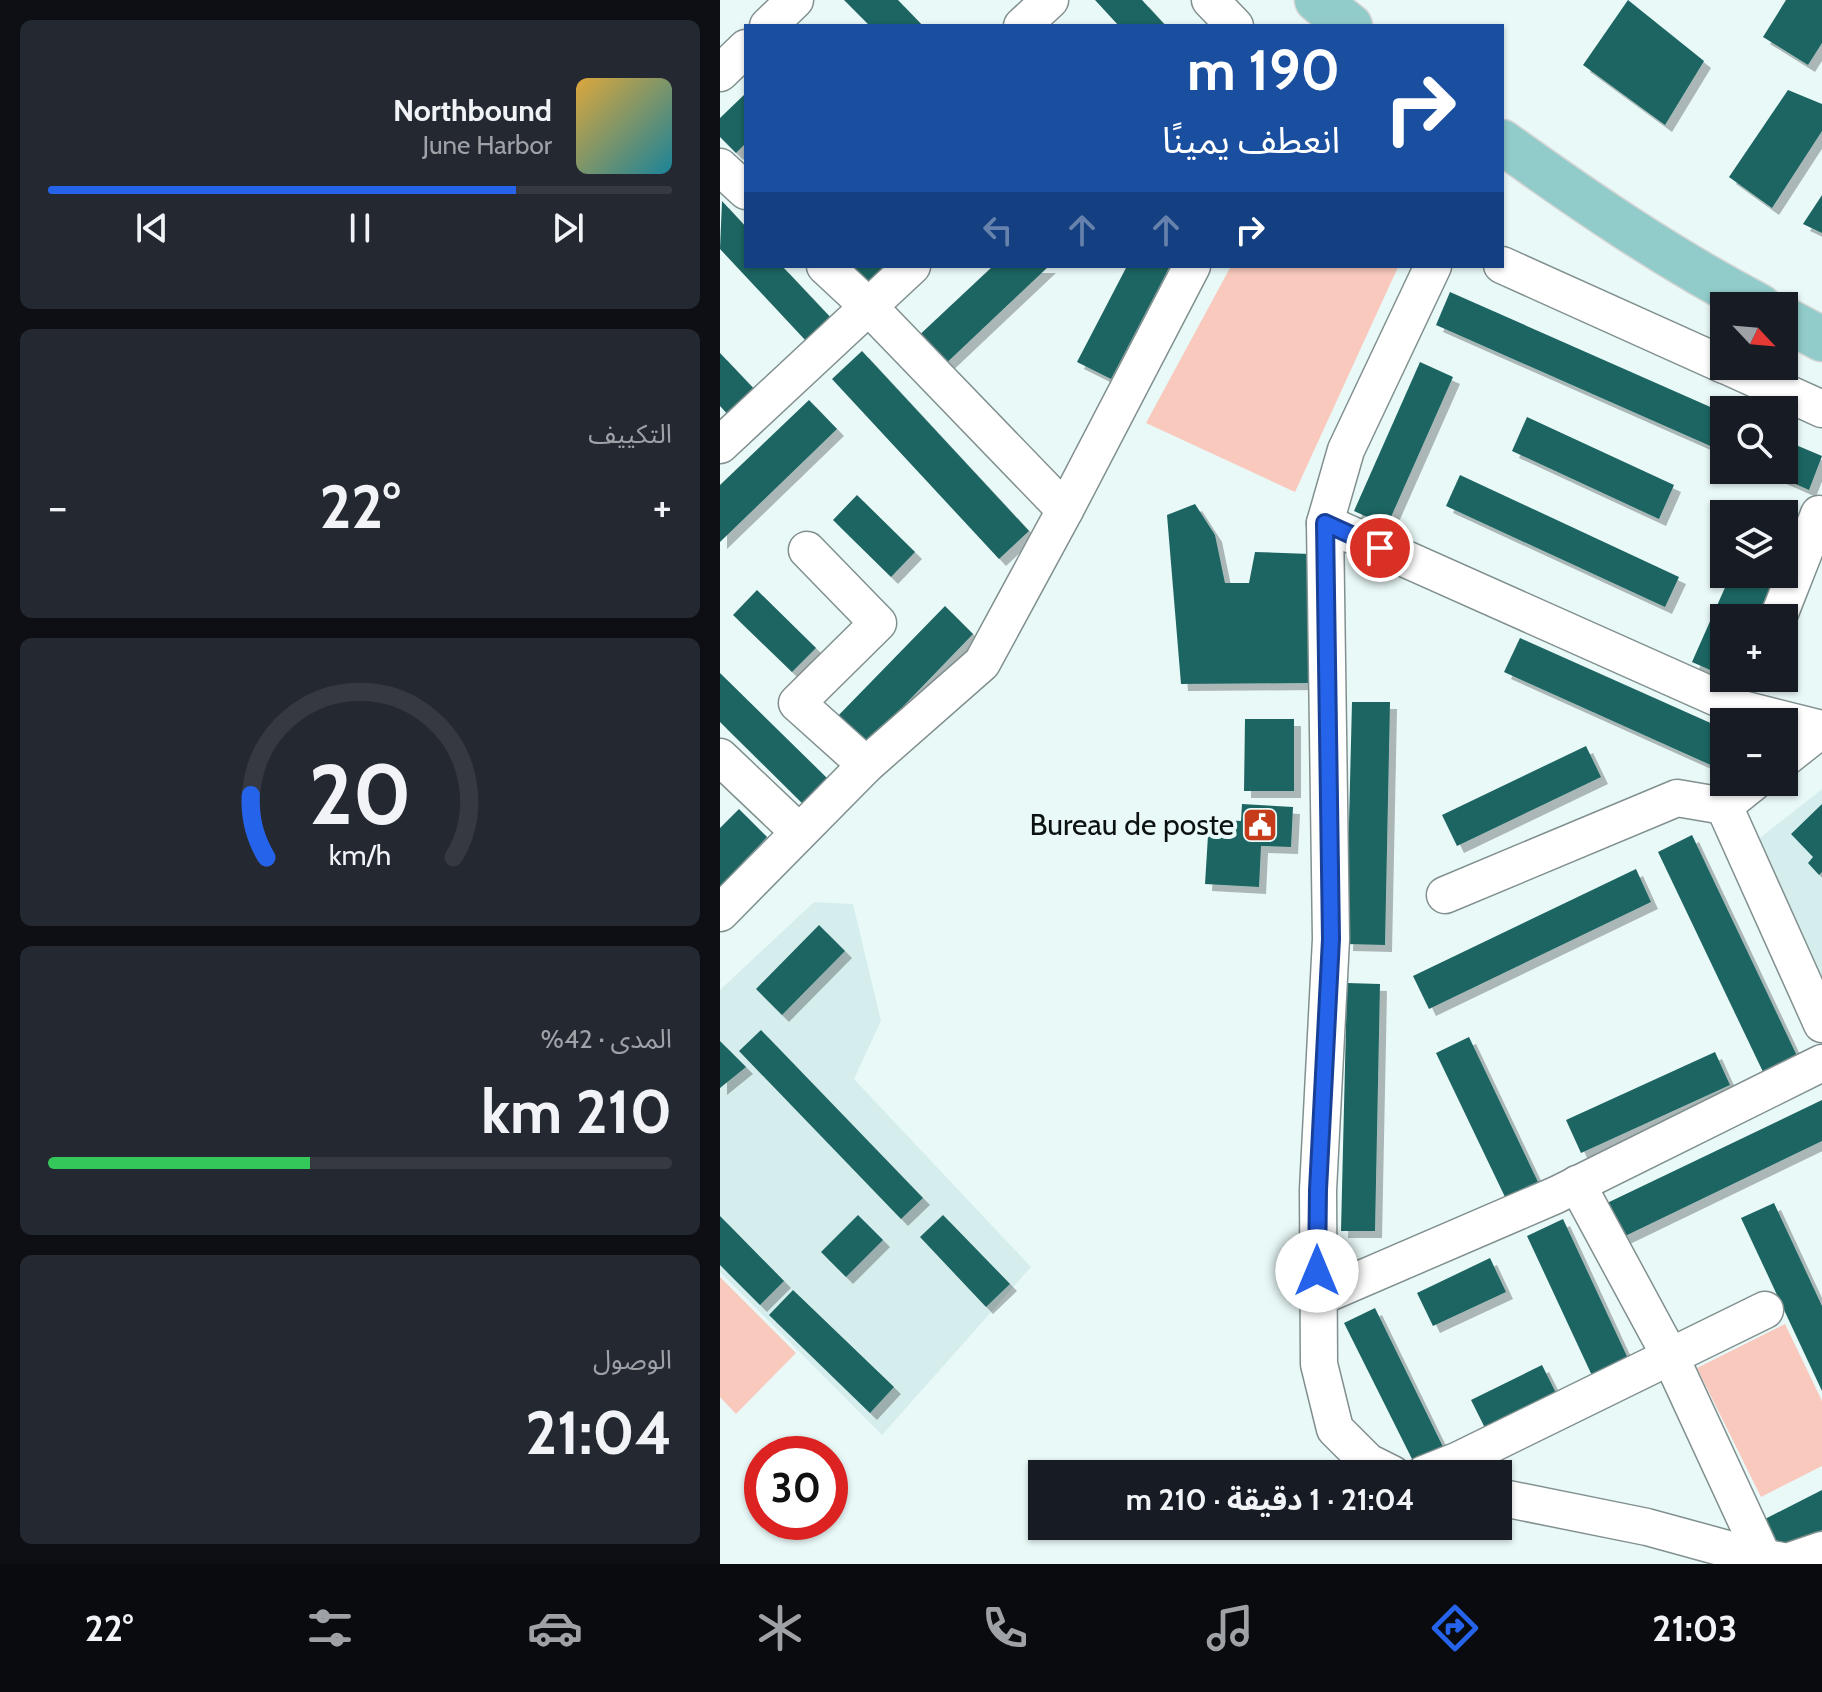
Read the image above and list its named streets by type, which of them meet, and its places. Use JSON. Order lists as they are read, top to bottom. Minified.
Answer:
{"places":{"public building":["Bureau de poste"]},"north":"bottom right","page":{"turn":["190 m","انعطف يمينًا"],"song":["Northbound","June Harbor"],"map_buttons":["+","−"],"tile":["التكييف",["المدى · 42%","210 km"],["الوصول","21:04"]],"heat":["−","22°","+"],"limit":"30","trip":"21:04 · 1 دقيقة · 210 m","tabs":["21:03","22°"],"gauge":["20","km/h"]}}
